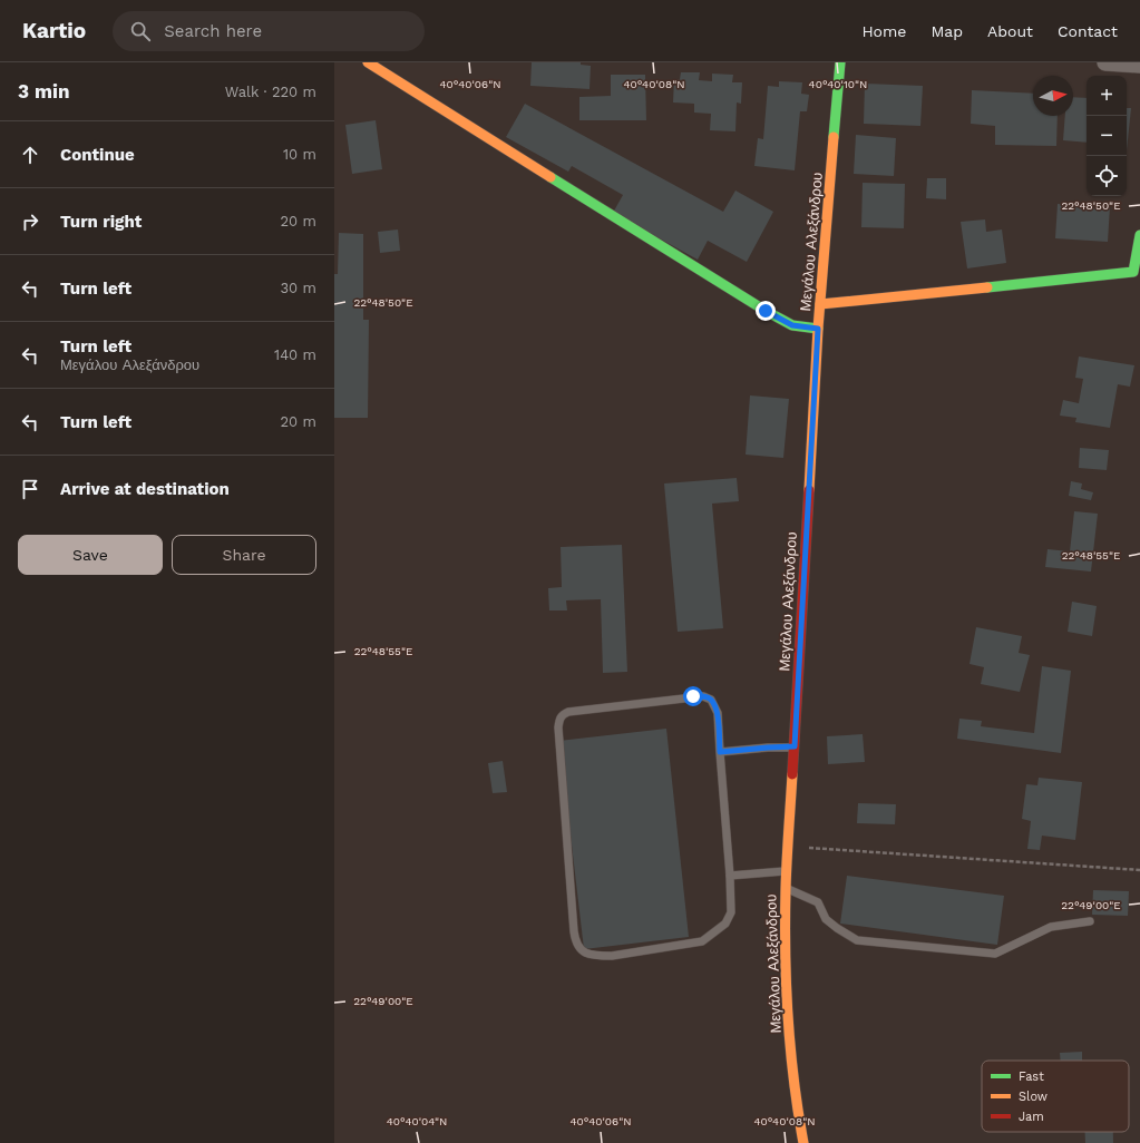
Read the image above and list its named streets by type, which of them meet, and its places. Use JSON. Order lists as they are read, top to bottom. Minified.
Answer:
{"streets":{"street":["Μεγάλου Αλεξάνδρου"]},"legend":["Fast","Slow","Jam"],"north":"right","page":{"header":"Kartio","search":"Search here","nav":["Home","Map","About","Contact"],"heading":["3 min","Walk · 220 m"],"map_buttons":["+","−"],"list":[["Continue","10 m"],["Turn right","20 m"],["Turn left","30 m"],["Turn left","Μεγάλου Αλεξάνδρου","140 m"],["Turn left","20 m"],"Arrive at destination"],"buttons":["Save","Share"]},"coordinates":["40°40'06\"N","40°40'08\"N","40°40'10\"N","22°48'50\"E","22°48'55\"E","22°49'00\"E","40°40'04\"N"]}
